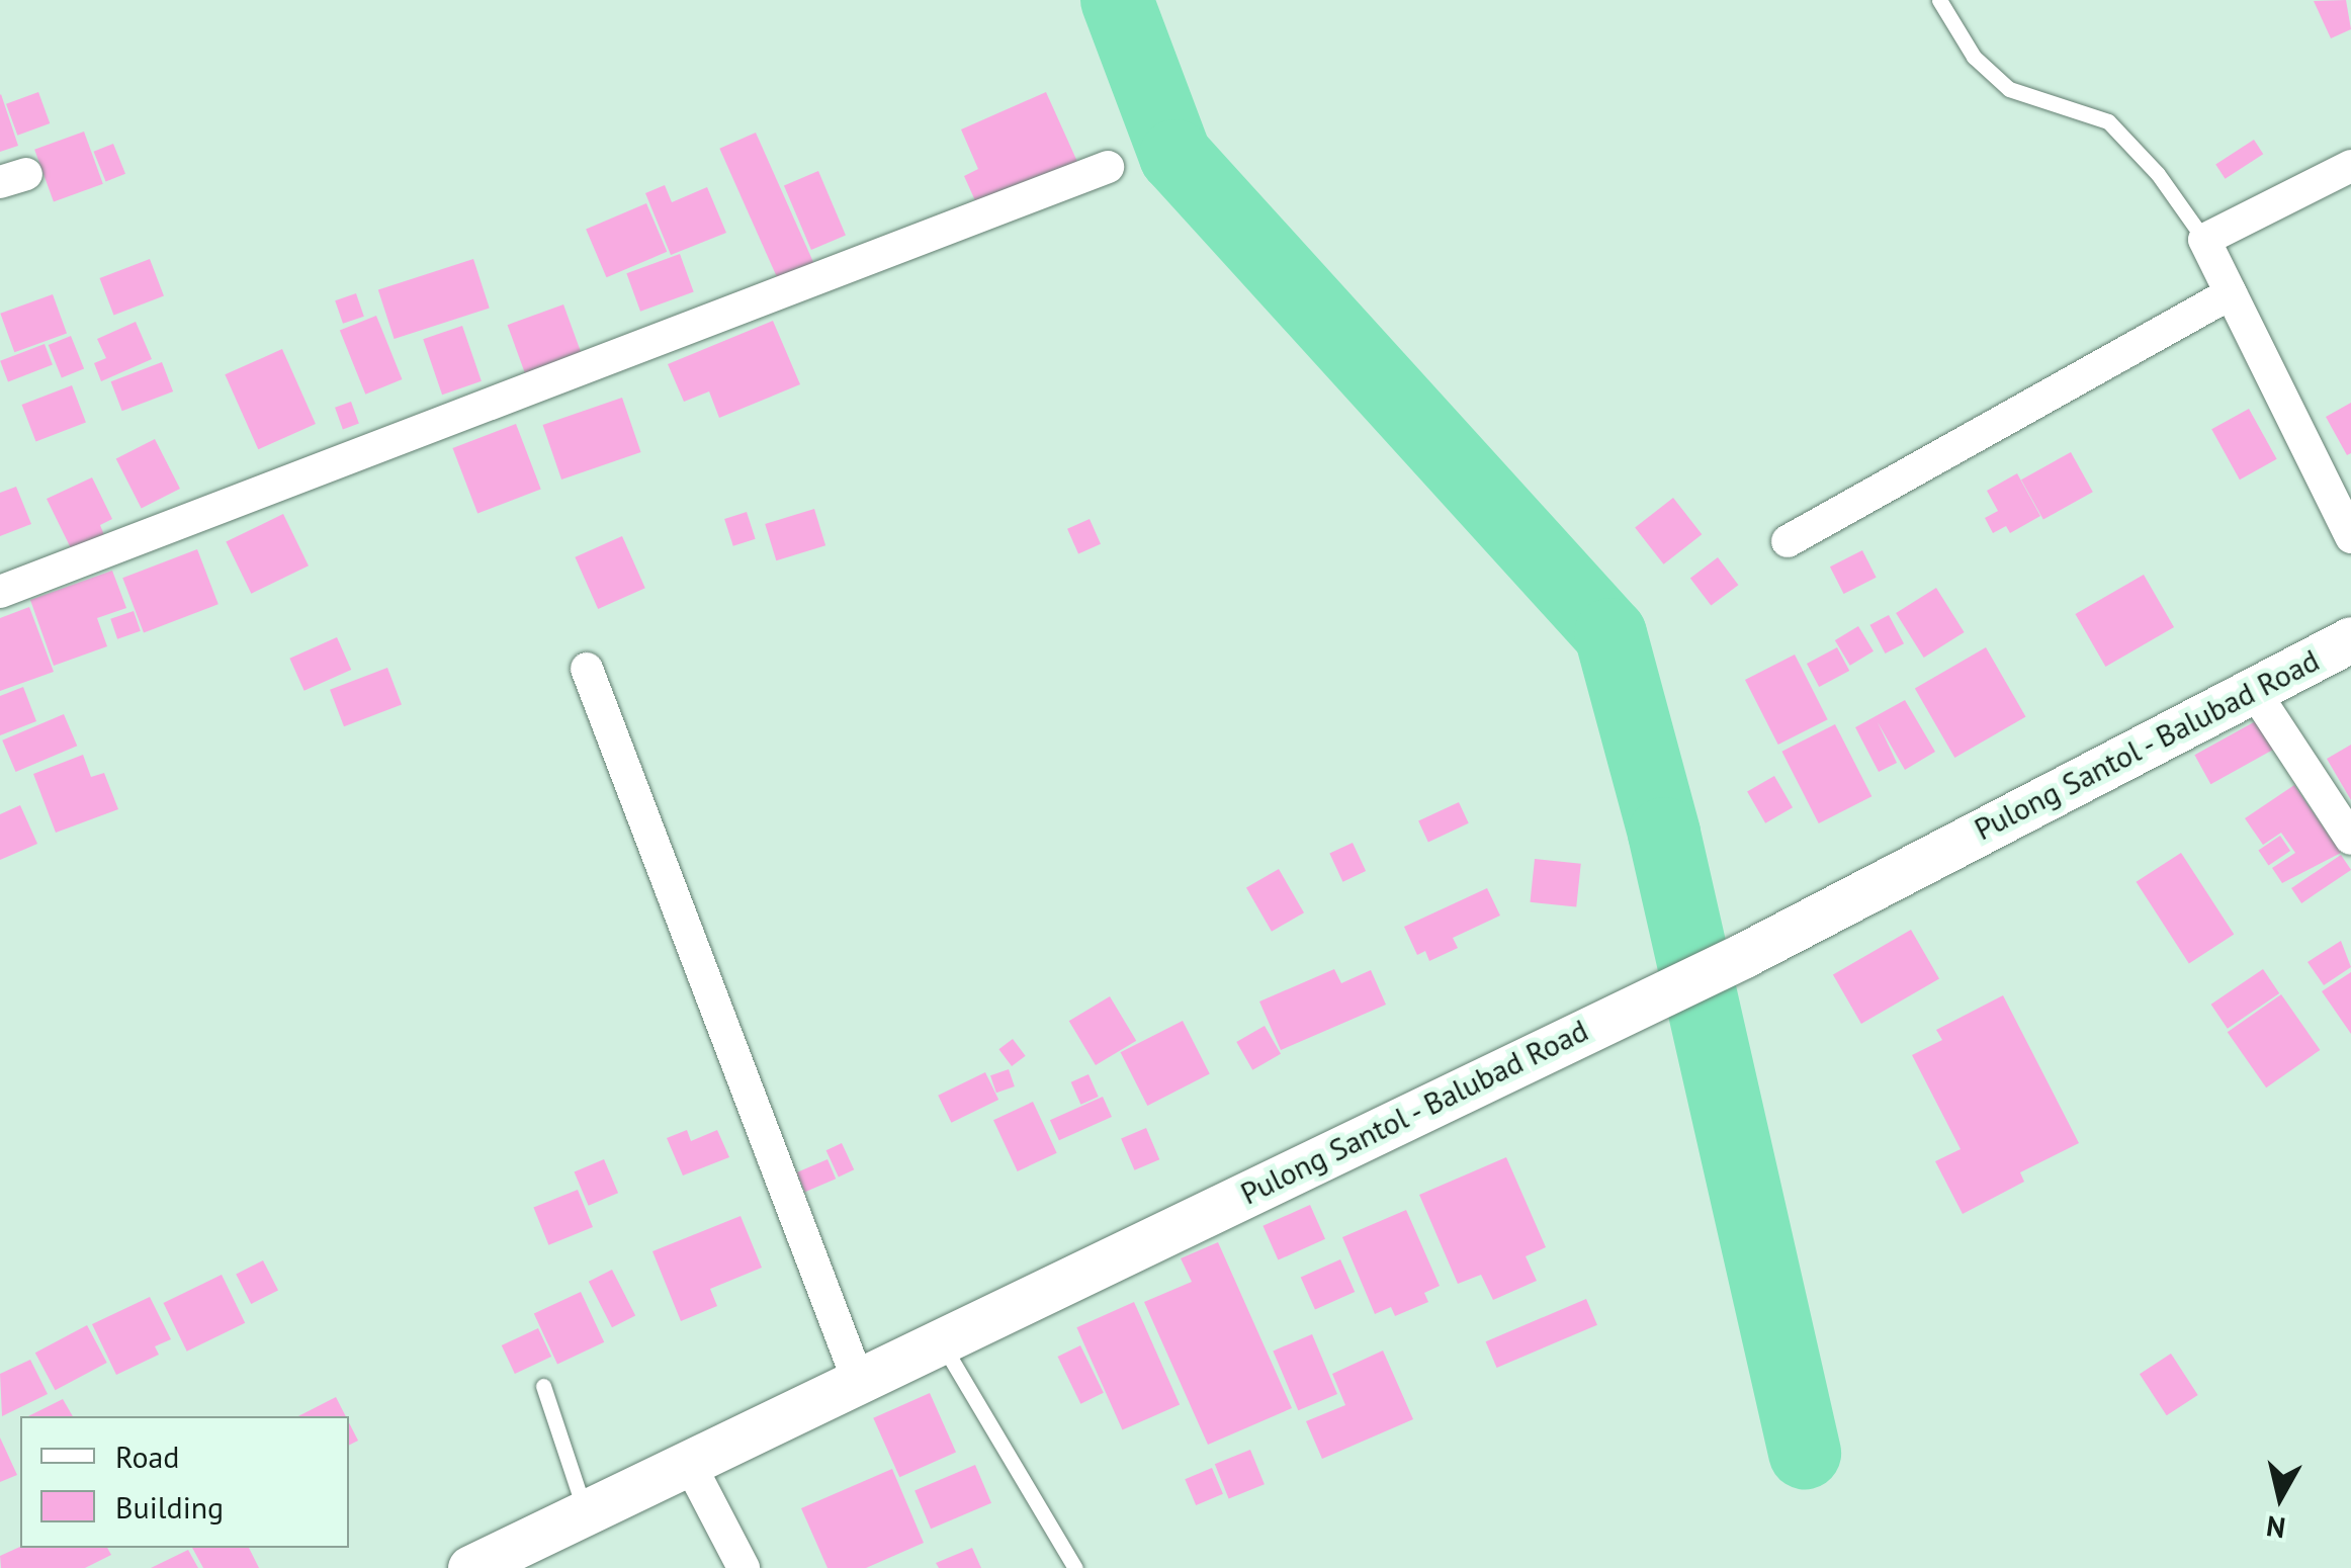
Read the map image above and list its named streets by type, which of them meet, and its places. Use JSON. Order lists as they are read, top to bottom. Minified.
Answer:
{"streets":{"street":["Pulong Santol - Balubad Road"]},"legend":["Road","Building"],"north":"bottom"}
